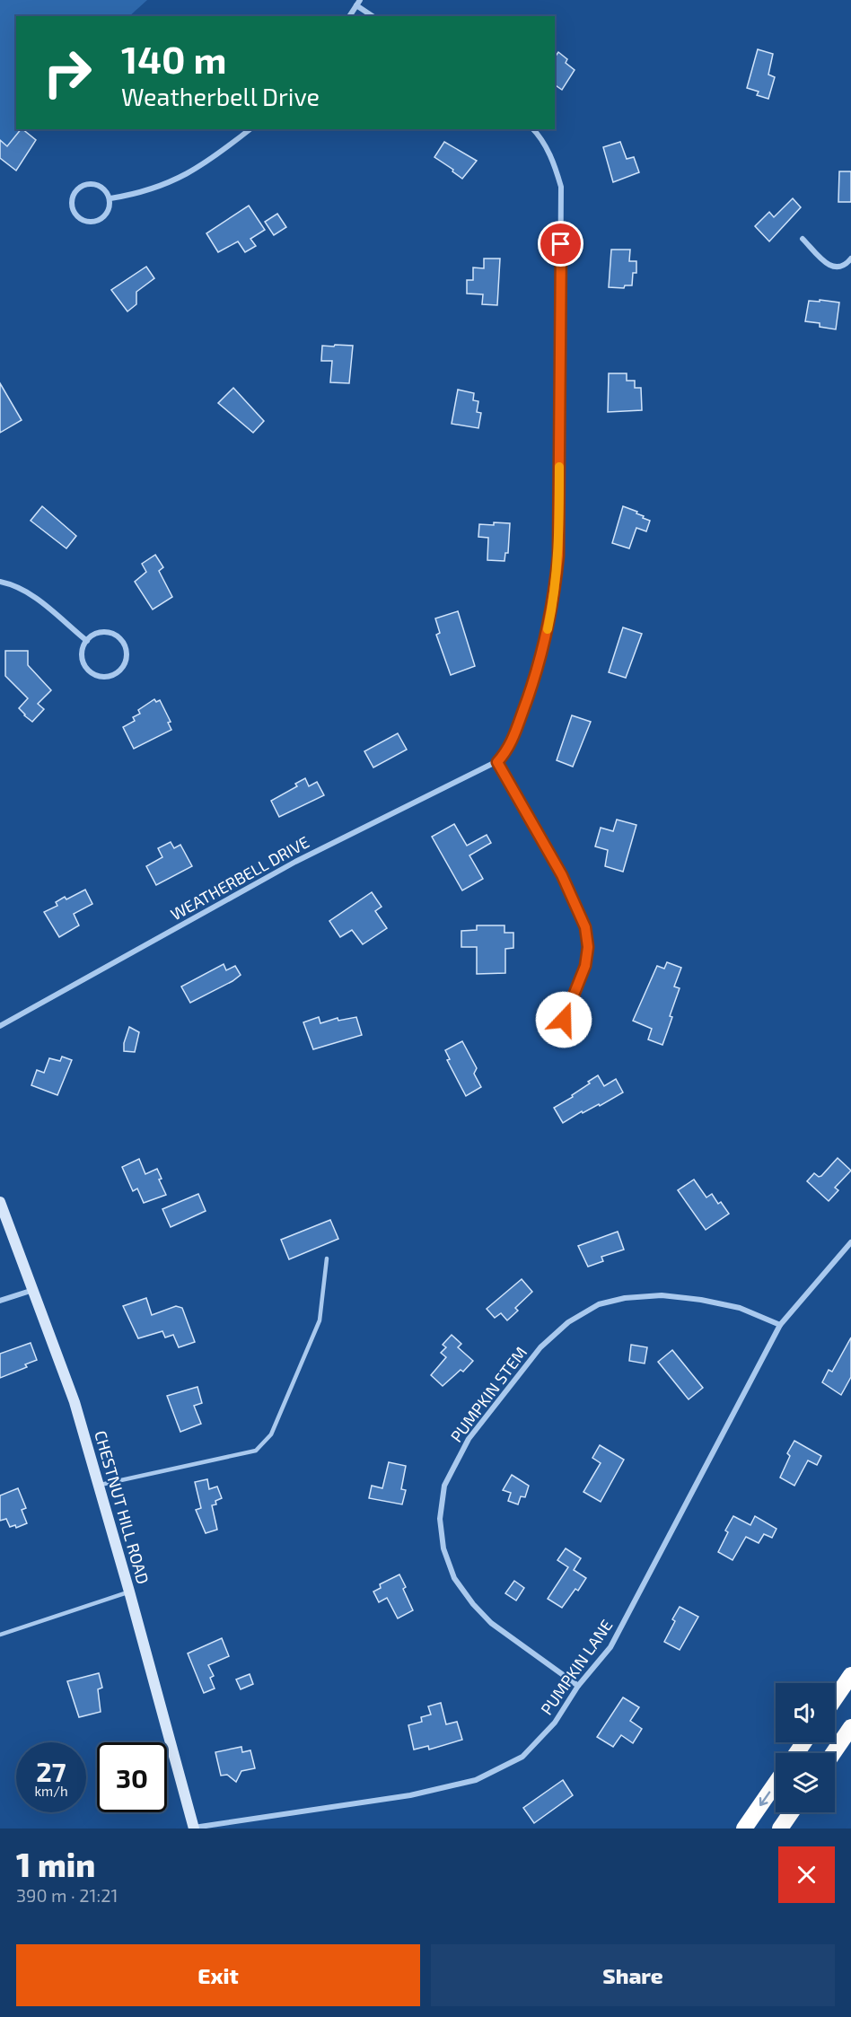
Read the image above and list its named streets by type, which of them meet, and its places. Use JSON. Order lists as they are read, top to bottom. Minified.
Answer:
{"streets":{"main road":["CHESTNUT HILL ROAD"],"street":["WEATHERBELL DRIVE","PUMPKIN STEM","PUMPKIN LANE"]},"crossings":[["PUMPKIN STEM","PUMPKIN LANE"],["CHESTNUT HILL ROAD","PUMPKIN LANE"]],"page":{"turn":["140 m","Weatherbell Drive"],"speed":"27 km/h","limit":"30","heading":["1 min","390 m · 21:21"],"buttons":["Exit","Share"]}}
